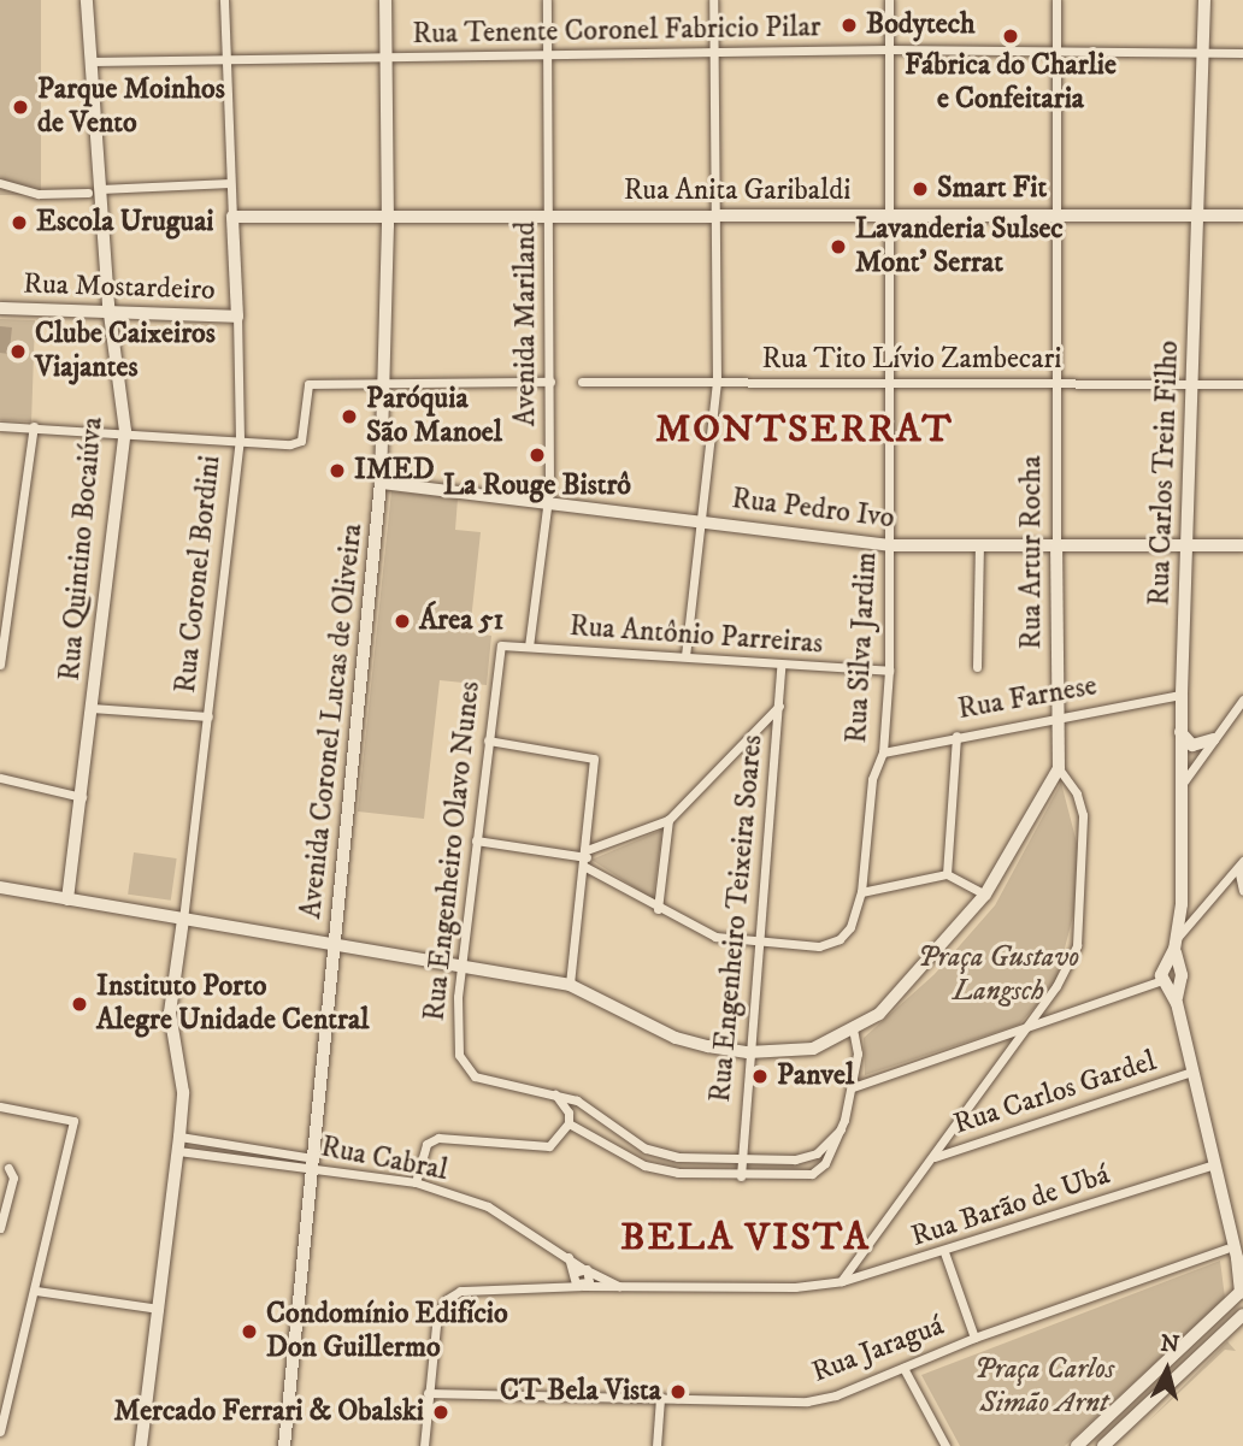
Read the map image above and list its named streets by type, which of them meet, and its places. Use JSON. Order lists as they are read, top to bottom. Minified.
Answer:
{"streets":{"street":["Rua Tenente Coronel Fabricio Pilar","Rua Anita Garibaldi","Rua Mostardeiro","Avenida Mariland","Rua Tito Lívio Zambecari","Rua Carlos Trein Filho","Rua Pedro Ivo","Rua Quintino Bocaiúva","Rua Artur Rocha","Rua Coronel Bordini","Rua Antônio Parreiras","Rua Silva Jardim","Rua Farnese","Avenida Coronel Lucas de Oliveira","Rua Engenheiro Olavo Nunes","Rua Engenheiro Teixeira Soares","Rua Carlos Gardel","Rua Cabral","Rua Barão de Ubá","Rua Jaraguá"]},"crossings":[["Rua Tenente Coronel Fabricio Pilar","Avenida Mariland"],["Rua Tenente Coronel Fabricio Pilar","Rua Carlos Trein Filho"],["Rua Tenente Coronel Fabricio Pilar","Rua Quintino Bocaiúva"],["Rua Tenente Coronel Fabricio Pilar","Rua Artur Rocha"],["Rua Tenente Coronel Fabricio Pilar","Rua Coronel Bordini"],["Rua Tenente Coronel Fabricio Pilar","Rua Silva Jardim"],["Rua Tenente Coronel Fabricio Pilar","Avenida Coronel Lucas de Oliveira"],["Rua Anita Garibaldi","Avenida Mariland"],["Rua Anita Garibaldi","Rua Carlos Trein Filho"],["Rua Anita Garibaldi","Rua Artur Rocha"],["Rua Anita Garibaldi","Rua Coronel Bordini"],["Rua Anita Garibaldi","Rua Silva Jardim"],["Rua Anita Garibaldi","Avenida Coronel Lucas de Oliveira"],["Rua Mostardeiro","Rua Quintino Bocaiúva"],["Rua Mostardeiro","Rua Coronel Bordini"],["Avenida Mariland","Rua Pedro Ivo"],["Avenida Mariland","Rua Antônio Parreiras"],["Rua Tito Lívio Zambecari","Rua Carlos Trein Filho"],["Rua Tito Lívio Zambecari","Rua Artur Rocha"],["Rua Tito Lívio Zambecari","Rua Silva Jardim"],["Rua Carlos Trein Filho","Rua Pedro Ivo"],["Rua Carlos Trein Filho","Rua Farnese"],["Rua Pedro Ivo","Rua Artur Rocha"],["Rua Pedro Ivo","Rua Silva Jardim"],["Rua Pedro Ivo","Avenida Coronel Lucas de Oliveira"],["Rua Artur Rocha","Rua Farnese"],["Rua Coronel Bordini","Rua Cabral"],["Rua Antônio Parreiras","Rua Silva Jardim"],["Rua Antônio Parreiras","Rua Engenheiro Olavo Nunes"],["Rua Antônio Parreiras","Rua Engenheiro Teixeira Soares"],["Rua Silva Jardim","Rua Farnese"],["Rua Silva Jardim","Rua Engenheiro Teixeira Soares"],["Avenida Coronel Lucas de Oliveira","Rua Cabral"],["Rua Cabral","Rua Barão de Ubá"],["Rua Barão de Ubá","Rua Jaraguá"]],"districts":["MONTSERRAT","BELA VISTA"],"parks":["Praça Gustavo Langsch","Praça Carlos Simão Arnt"],"places":["Bodytech","Fábrica do Charlie e Confeitaria","Parque Moinhos de Vento","Smart Fit","Escola Uruguai","Lavanderia Sulsec Mont' Serrat","Clube Caixeiros Viajantes","Paróquia São Manoel","La Rouge Bistrô","IMED","Área 51","Instituto Porto Alegre Unidade Central","Panvel","Condomínio Edifício Don Guillermo","CT Bela Vista","Mercado Ferrari & Obalski"],"north":"top"}
